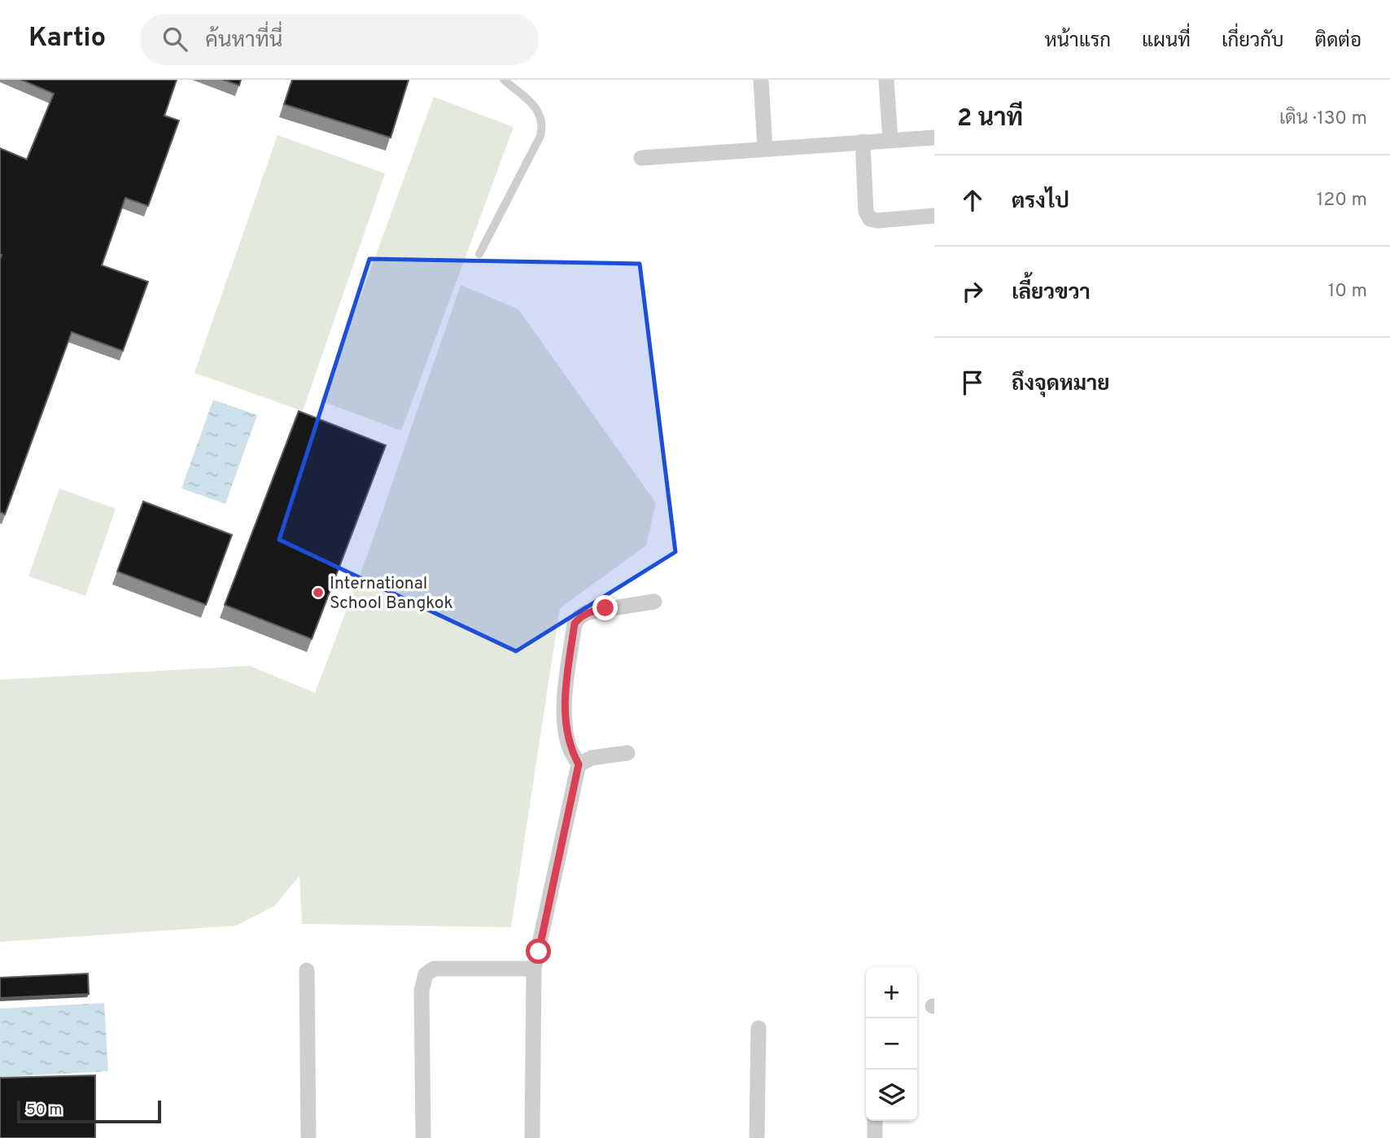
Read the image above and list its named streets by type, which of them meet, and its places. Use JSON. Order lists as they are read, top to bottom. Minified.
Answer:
{"places":["International School Bangkok"],"scale_bar":"50 m","page":{"header":"Kartio","search":"ค้นหาที่นี่","nav":["หน้าแรก","แผนที่","เกี่ยวกับ","ติดต่อ"],"heading":["2 นาที","เดิน · 130 m"],"list":[["ตรงไป","120 m"],["เลี้ยวขวา","10 m"],"ถึงจุดหมาย"],"map_buttons":["+","−"],"scale":"50 m"}}
